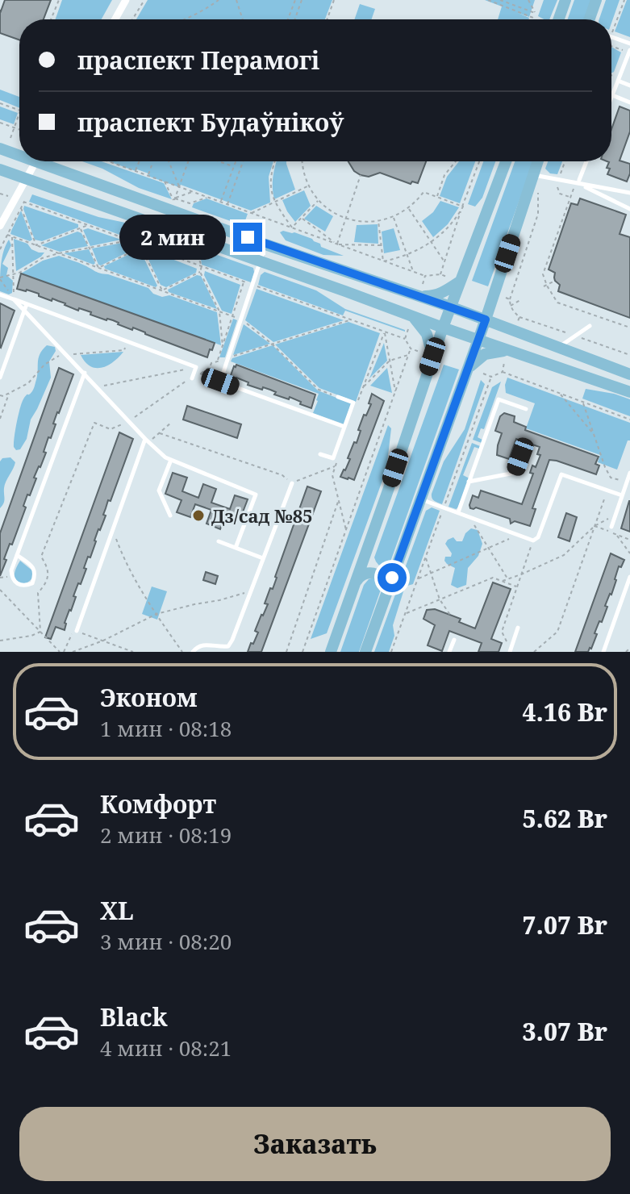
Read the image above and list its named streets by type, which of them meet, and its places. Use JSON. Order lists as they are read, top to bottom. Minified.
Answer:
{"places":["Дз/сад №85"],"page":{"banner":["праспект Перамогі","праспект Будаўнікоў"],"bubble":"2 мин","list":[{"name":"Эконом","note":"1 мин · 08:18","value":"4.16 Br"},{"name":"Комфорт","note":"2 мин · 08:19","value":"5.62 Br"},{"name":"XL","note":"3 мин · 08:20","value":"7.07 Br"},{"name":"Black","note":"4 мин · 08:21","value":"3.07 Br"}],"buttons":"Заказать"}}
